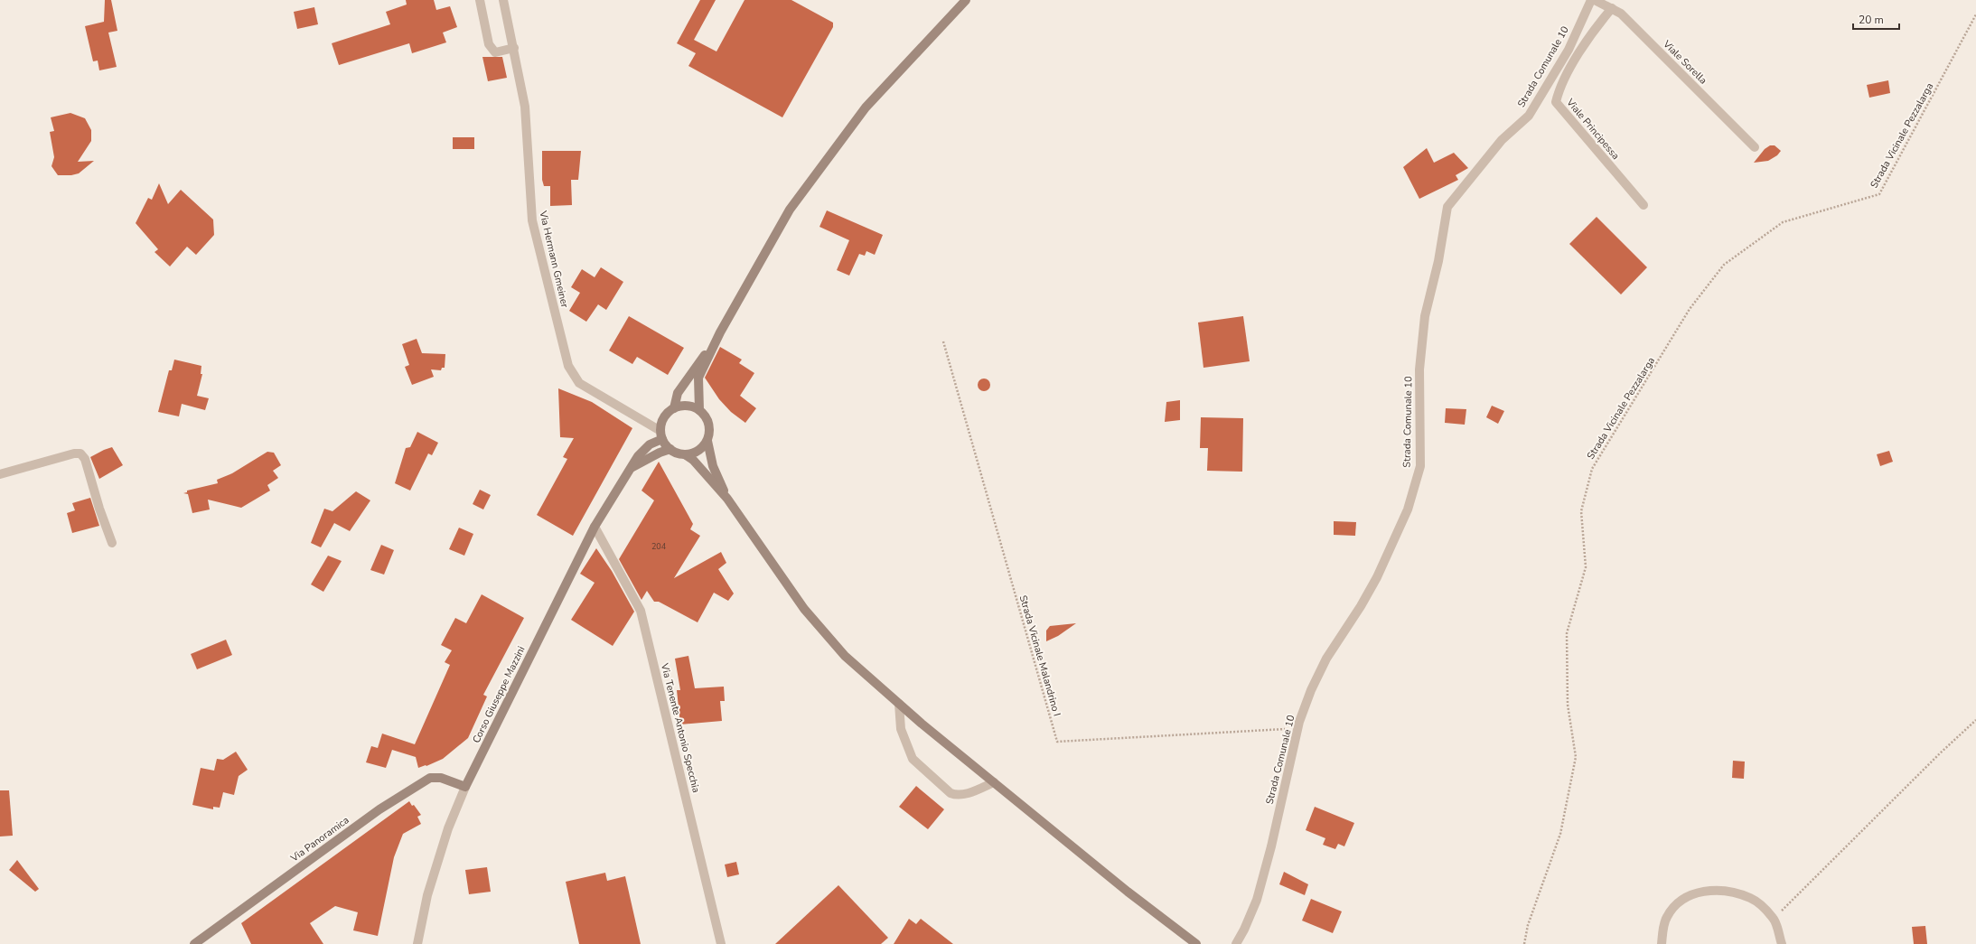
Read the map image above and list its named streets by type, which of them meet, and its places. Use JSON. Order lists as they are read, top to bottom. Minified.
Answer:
{"streets":{"main road":["Corso Giuseppe Mazzini","Via Panoramica"],"street":["Viale Sorella","Strada Comunale 10","Viale Principessa","Via Hermann Gmeiner","Via Tenente Antonio Specchia"],"path":["Strada Vicinale Pezzalarga","Strada Vicinale Malandrino I"]},"crossings":[["Viale Sorella","Viale Principessa"],["Strada Comunale 10","Strada Vicinale Malandrino I"],["Via Hermann Gmeiner","Corso Giuseppe Mazzini"],["Corso Giuseppe Mazzini","Via Tenente Antonio Specchia"],["Corso Giuseppe Mazzini","Via Panoramica"]],"house_numbers":["204"],"scale_bar":"20 m"}
